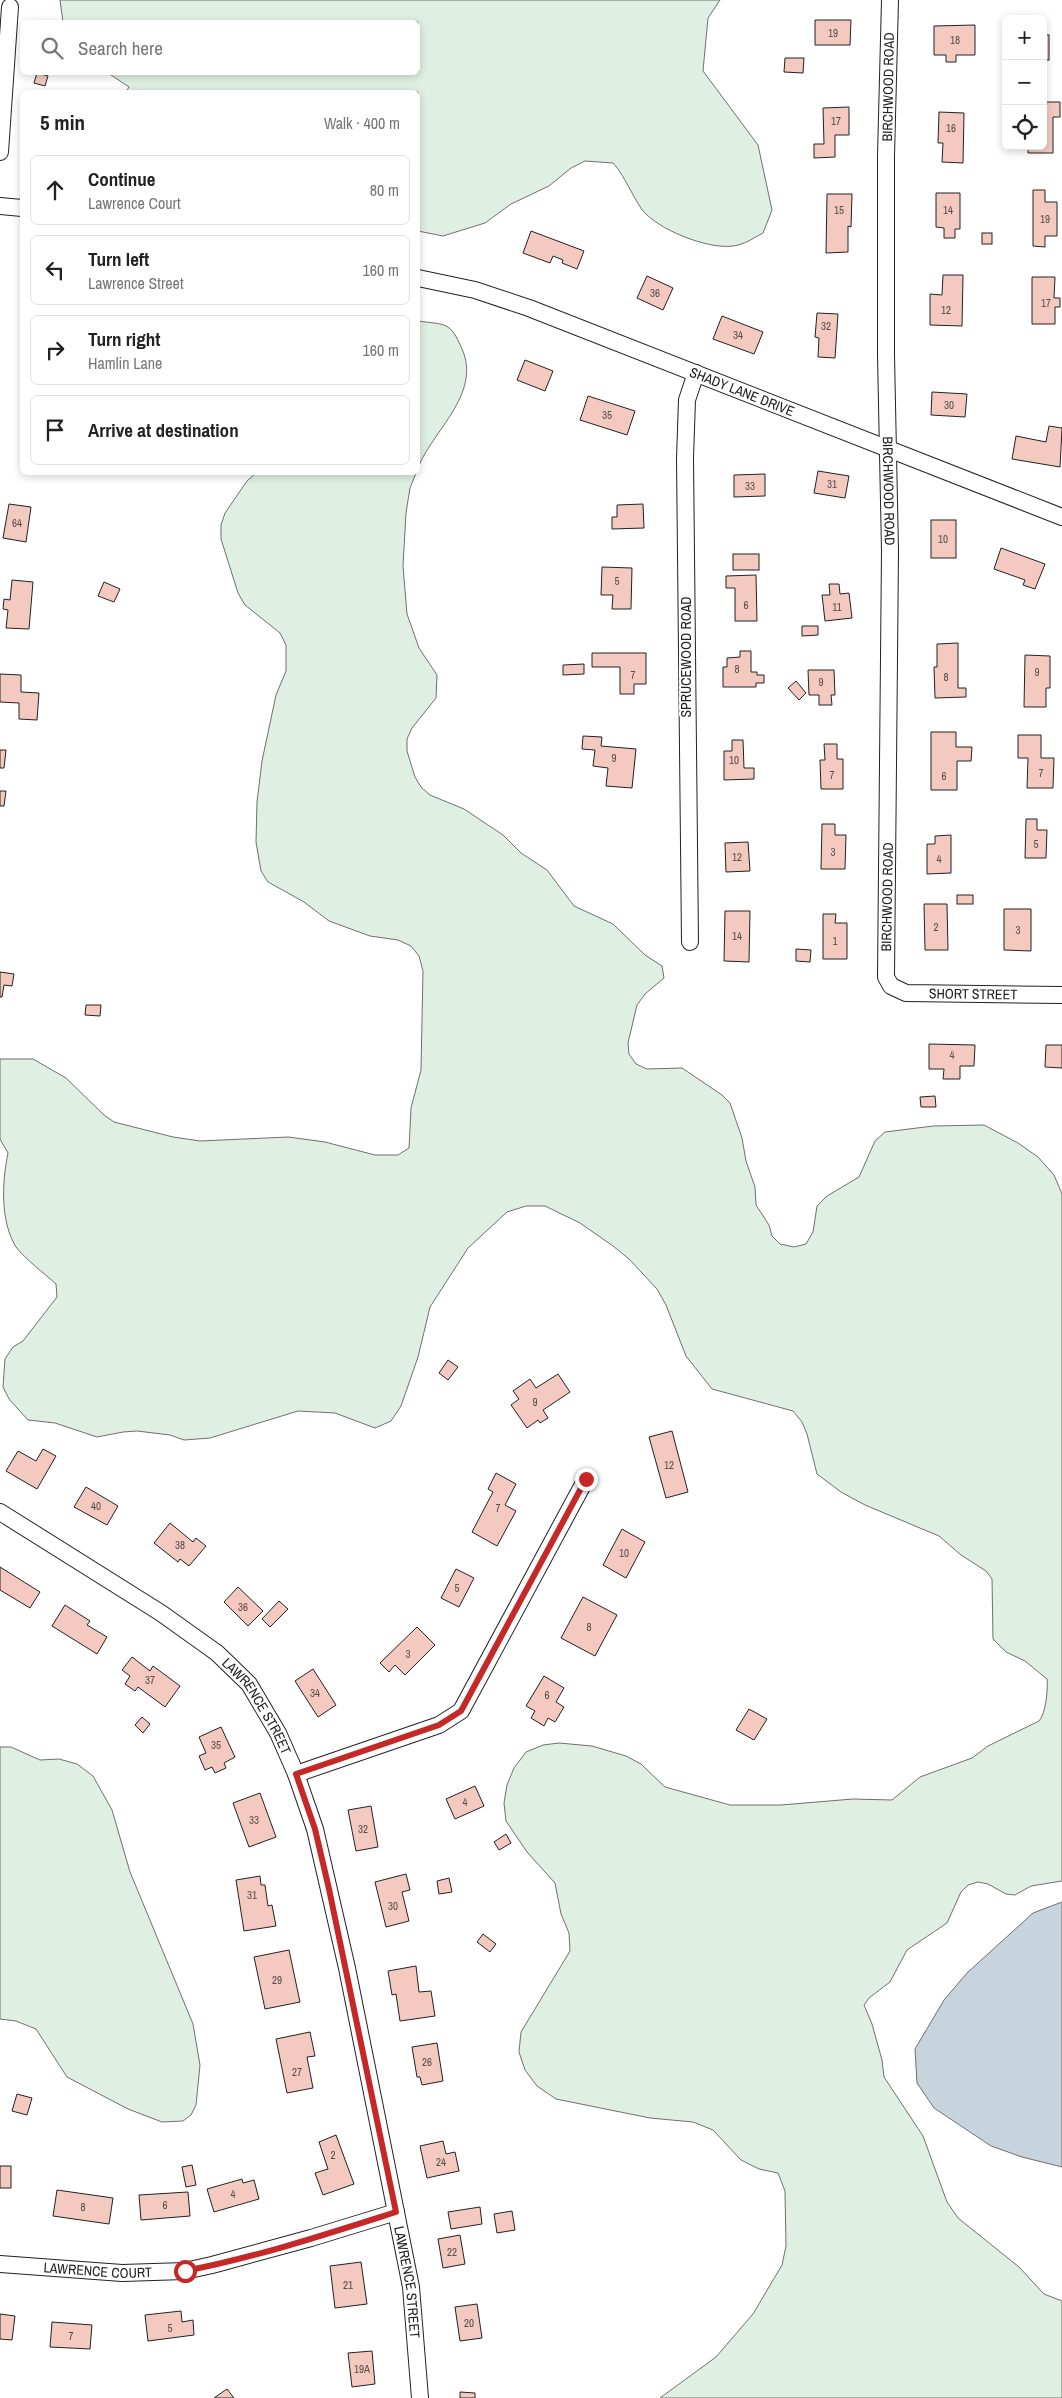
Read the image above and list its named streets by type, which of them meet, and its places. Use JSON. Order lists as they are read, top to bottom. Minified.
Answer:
{"streets":{"street":["BIRCHWOOD ROAD","SHADY LANE DRIVE","SPRUCEWOOD ROAD","SHORT STREET","LAWRENCE STREET","LAWRENCE COURT"]},"crossings":[["BIRCHWOOD ROAD","SHADY LANE DRIVE"],["BIRCHWOOD ROAD","SHORT STREET"],["SHADY LANE DRIVE","SPRUCEWOOD ROAD"],["LAWRENCE STREET","LAWRENCE COURT"]],"house_numbers":["19","18","17","16","15","14","19","36","17","12","32","34","30","35","31","33","64","10","5","6","11","8","9","7","8","9","9","10","7","7","6","5","3","12","4","2","3","14","1","4","9","12","40","7","38","10","5","36","8","3","37","34","6","35","4","33","32","31","30","29","26","27","2","24","4","6","8","22","21","20","5","7","19A"],"page":{"map_buttons":["+","−"],"search":"Search here","heading":["5 min","Walk · 400 m"],"list":[["Continue","Lawrence Court","80 m"],["Turn left","Lawrence Street","160 m"],["Turn right","Hamlin Lane","160 m"],"Arrive at destination"]}}
